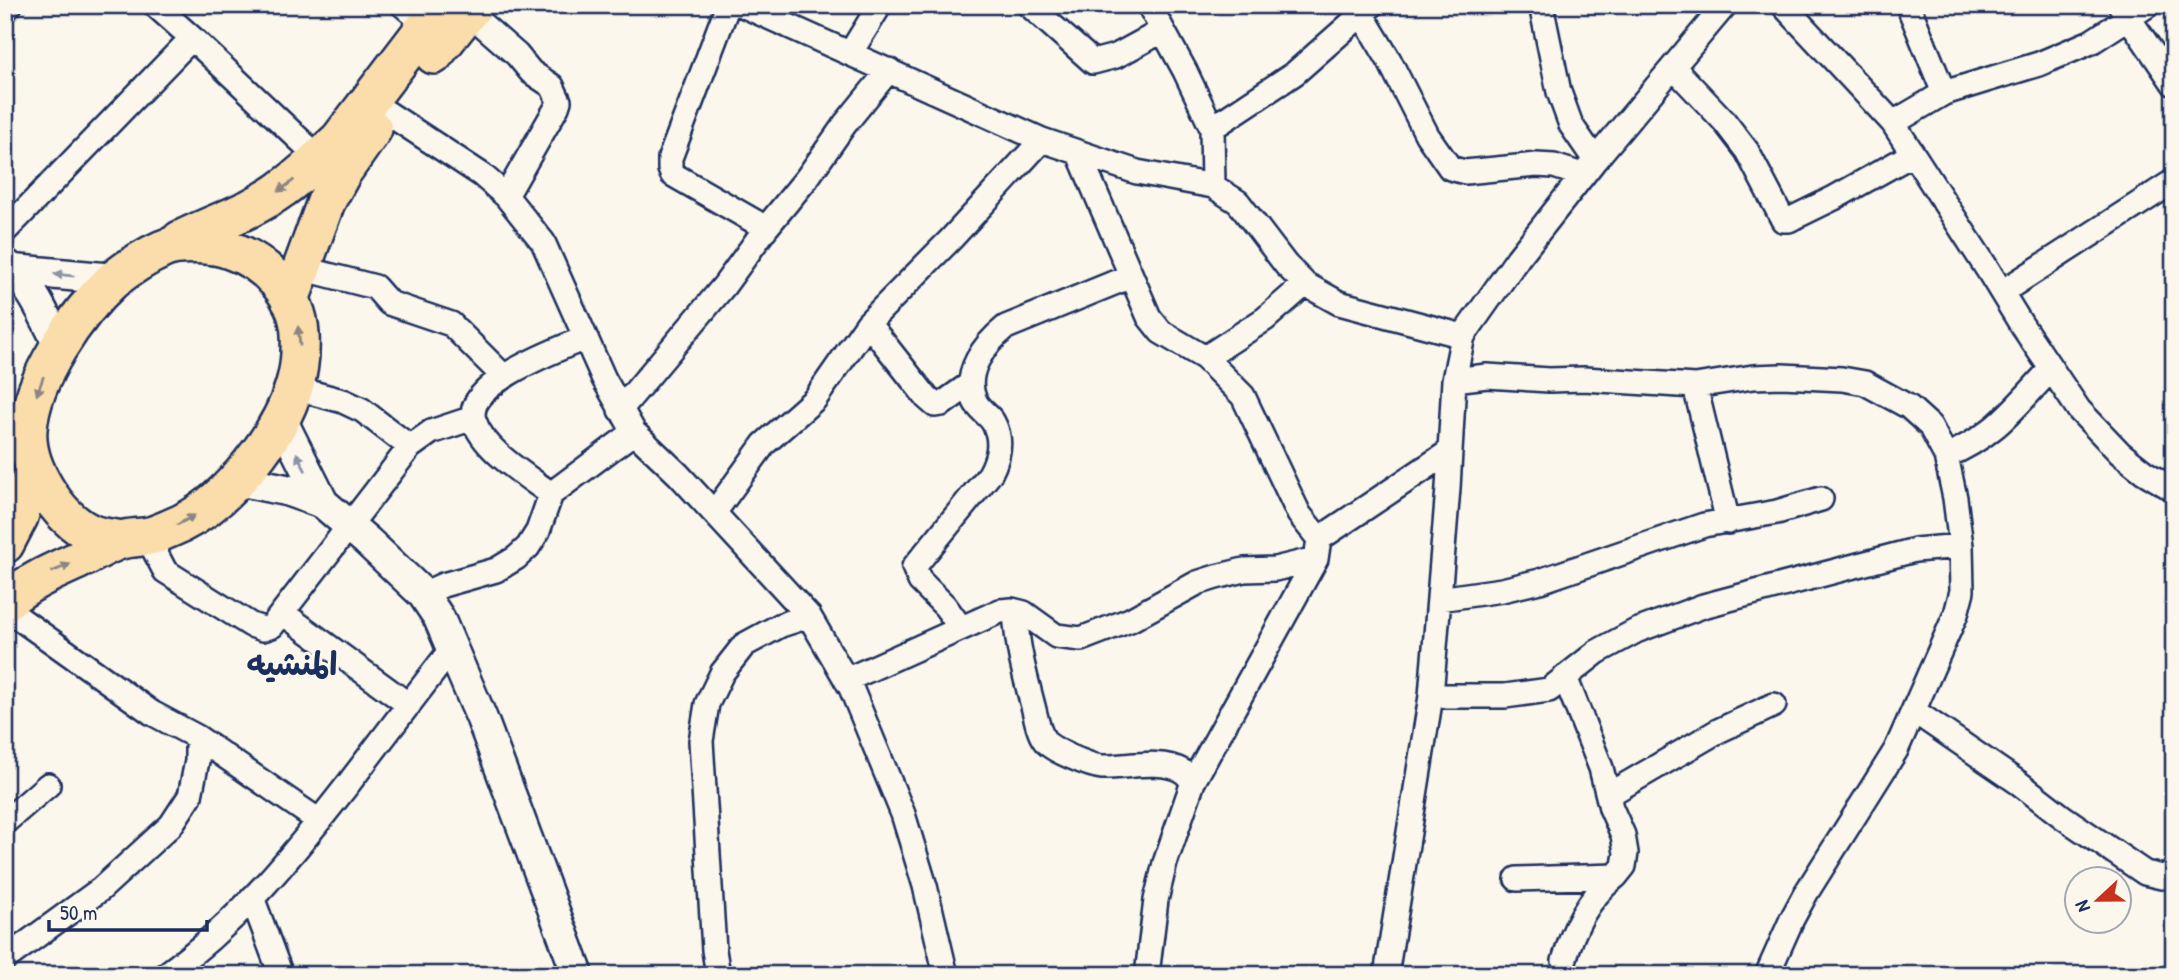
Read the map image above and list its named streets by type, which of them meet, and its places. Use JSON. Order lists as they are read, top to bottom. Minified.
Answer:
{"districts":["المنشيه"],"scale_bar":"50 m","north":"left"}
